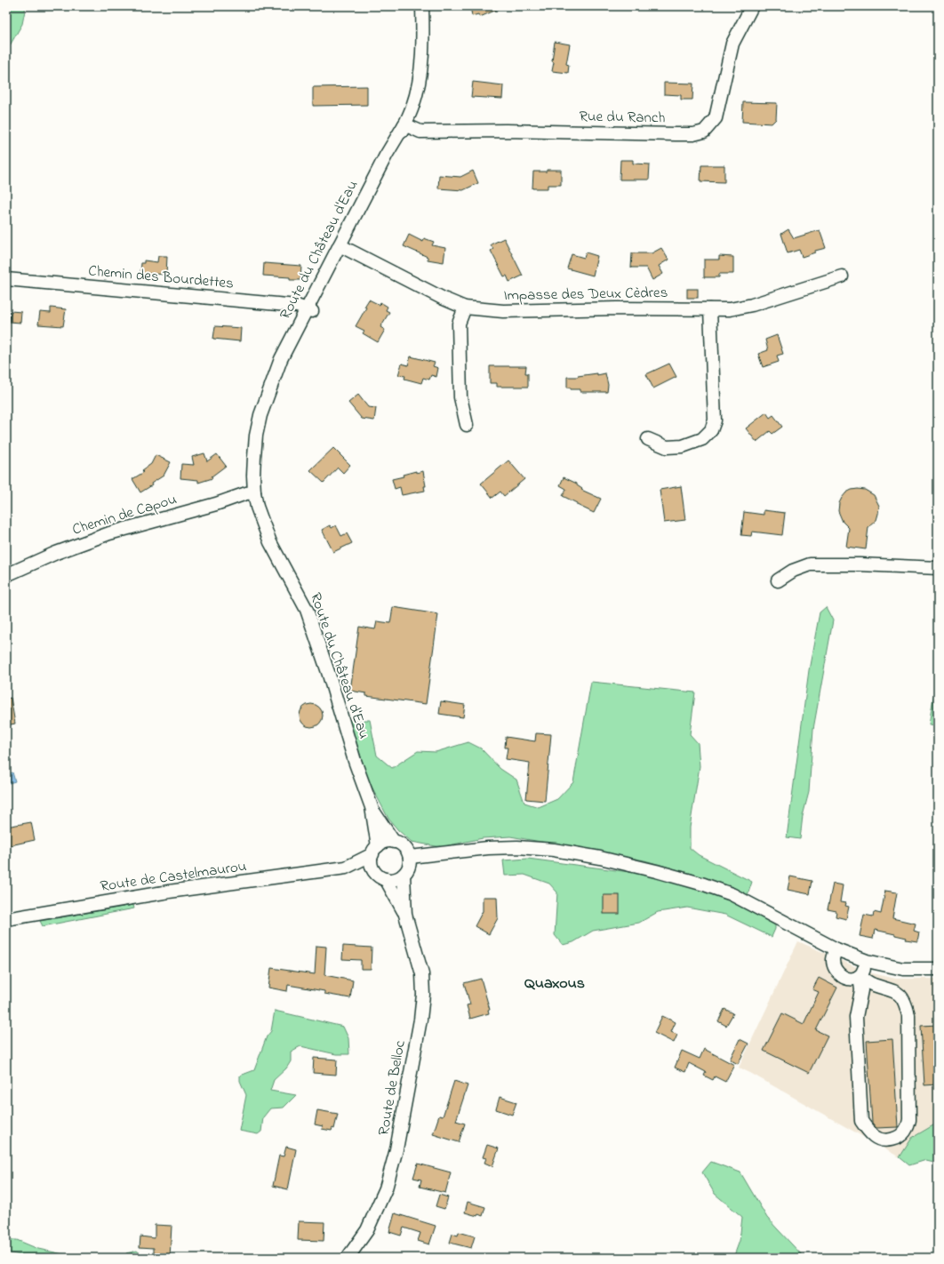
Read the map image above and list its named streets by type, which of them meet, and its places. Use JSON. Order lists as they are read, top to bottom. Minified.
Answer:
{"streets":{"street":["Rue du Ranch","Route du Château d'Eau","Chemin des Bourdettes","Impasse des Deux Cèdres","Chemin de Capou","Route de Castelmaurou","Route de Belloc"]},"crossings":[["Rue du Ranch","Route du Château d'Eau"],["Route du Château d'Eau","Chemin des Bourdettes"],["Route du Château d'Eau","Impasse des Deux Cèdres"],["Route du Château d'Eau","Chemin de Capou"],["Route du Château d'Eau","Route de Castelmaurou"],["Route du Château d'Eau","Route de Belloc"],["Route de Castelmaurou","Route de Belloc"]],"districts":["Quaxous"]}
